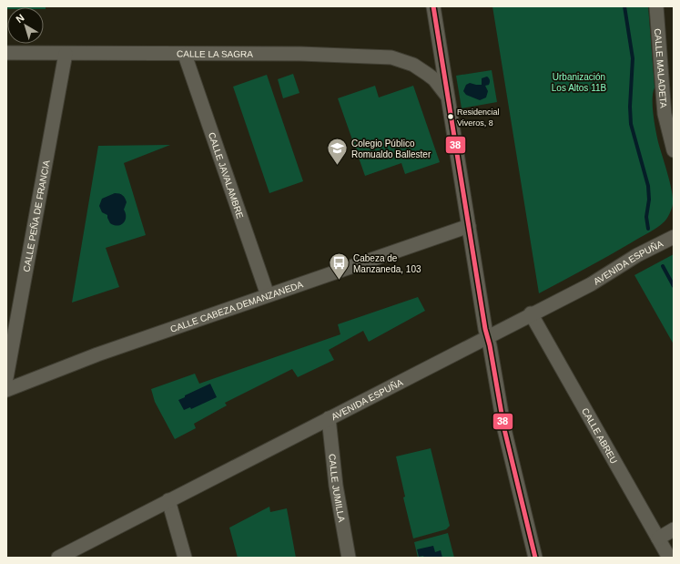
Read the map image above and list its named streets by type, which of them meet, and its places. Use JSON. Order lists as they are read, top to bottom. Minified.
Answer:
{"streets":{"street":["CALLE LA SAGRA","CALLE MALADETA","CALLE JAVALAMBRE","CALLE PEÑA DE FRANCIA","AVENIDA ESPUÑA","CALLE CABEZA DEMANZANEDA","CALLE ABREU","CALLE JUMILLA"]},"crossings":[["CALLE LA SAGRA","CALLE JAVALAMBRE"],["CALLE LA SAGRA","CALLE PEÑA DE FRANCIA"],["CALLE JAVALAMBRE","CALLE CABEZA DEMANZANEDA"],["AVENIDA ESPUÑA","CALLE ABREU"],["AVENIDA ESPUÑA","CALLE JUMILLA"]],"parks":["Urbanización Los Altos 11B"],"places":{"other":["Residencial Viveros, 8"],"school or university":["Colegio Público Romualdo Ballester"],"bus stop":["Cabeza de Manzaneda, 103"]},"lines":["transit line 38"],"north":"top left"}
